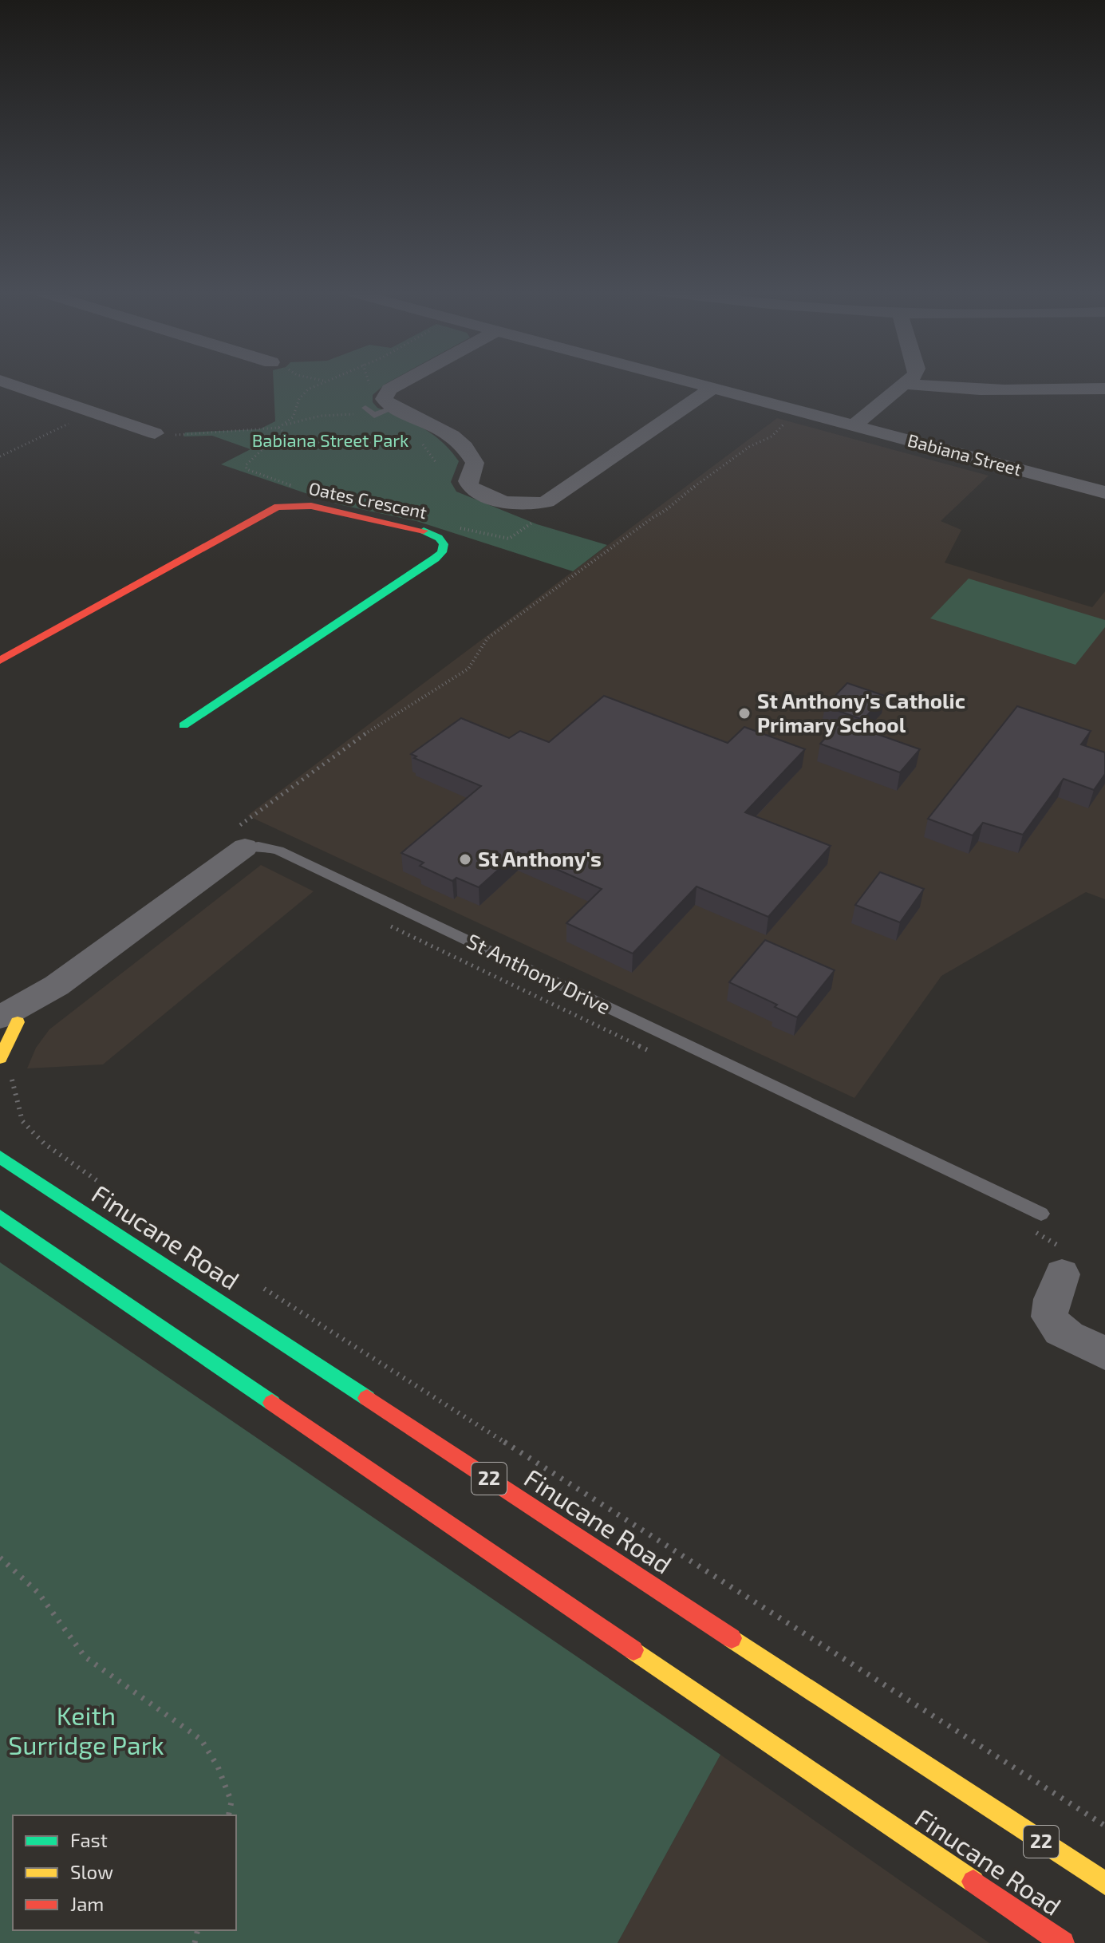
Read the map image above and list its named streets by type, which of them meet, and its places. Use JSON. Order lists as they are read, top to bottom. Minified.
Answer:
{"streets":{"main road":["Oates Crescent","Finucane Road","22"],"street":["Babiana Street"],"lane":["St Anthony Drive"]},"parks":["Babiana Street Park","Keith Surridge Park"],"places":["St Anthony's Catholic Primary School","St Anthony's"],"legend":["Fast","Slow","Jam"]}
